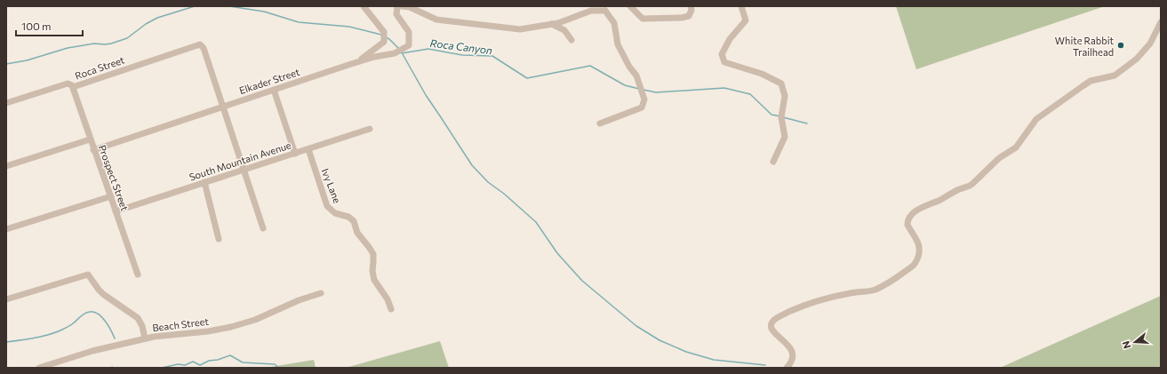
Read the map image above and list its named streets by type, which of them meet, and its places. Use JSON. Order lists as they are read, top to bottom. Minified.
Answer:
{"streets":{"street":["Roca Street","Elkader Street","South Mountain Avenue","Prospect Street","Ivy Lane","Beach Street"]},"crossings":[["Roca Street","Elkader Street"],["Roca Street","Prospect Street"],["Elkader Street","Prospect Street"],["South Mountain Avenue","Prospect Street"],["South Mountain Avenue","Ivy Lane"]],"water":["Roca Canyon"],"places":["White Rabbit Trailhead"],"scale_bar":"100 m","north":"left"}
